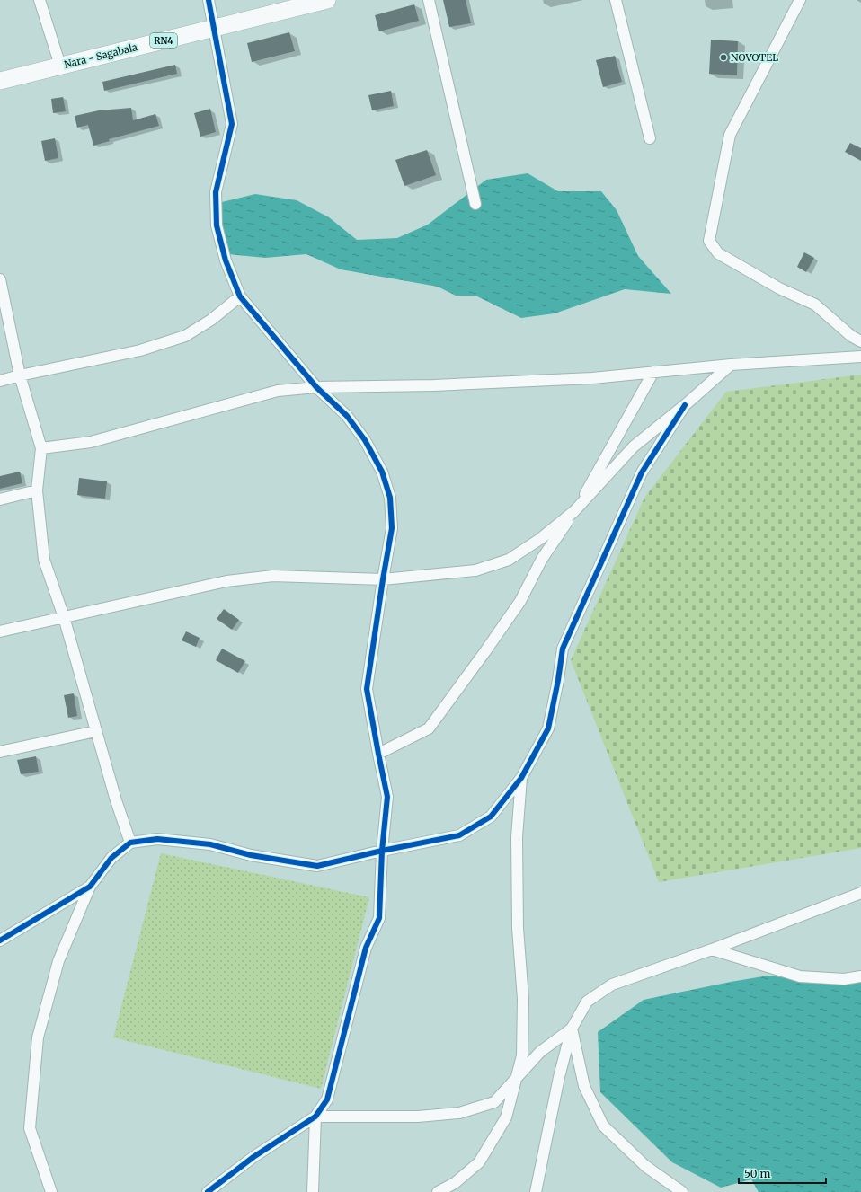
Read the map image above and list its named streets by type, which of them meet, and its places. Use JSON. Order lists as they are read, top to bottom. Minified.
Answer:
{"streets":{"main road":["RN4","Nara - Sagabala"]},"places":["NOVOTEL"],"scale_bar":"50 m"}
